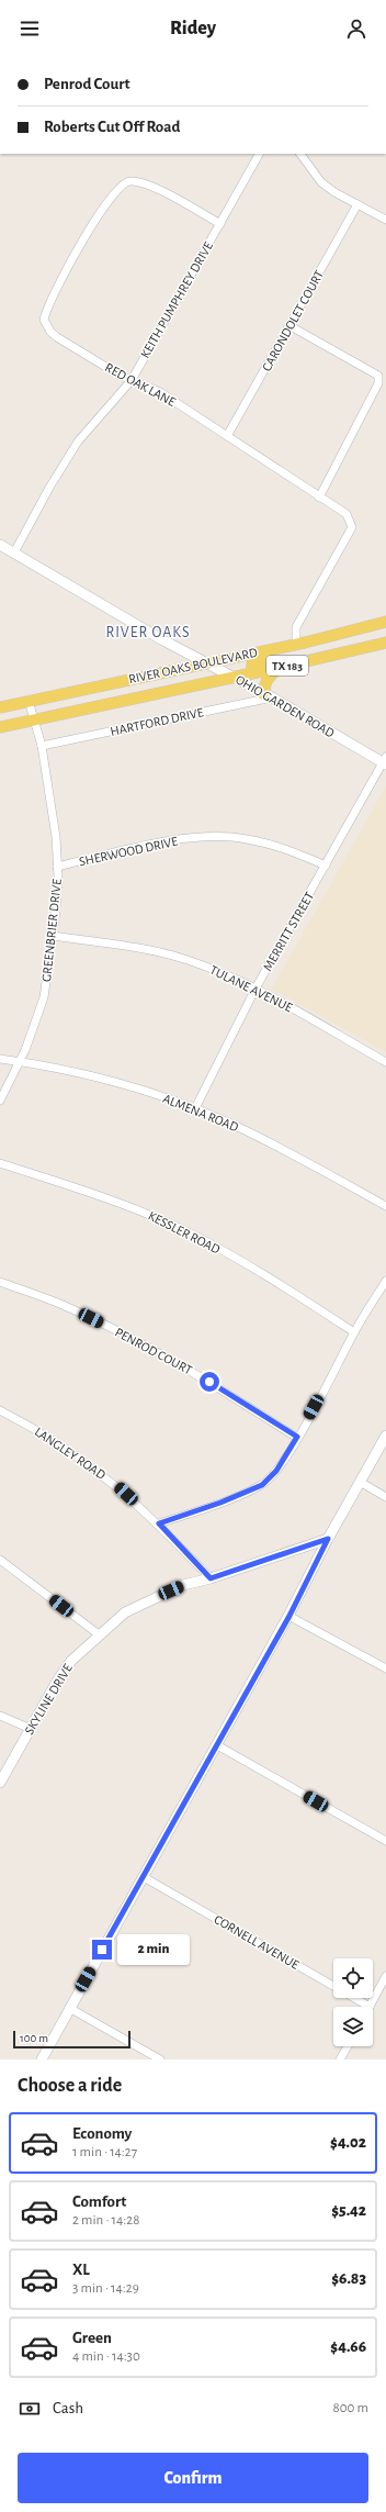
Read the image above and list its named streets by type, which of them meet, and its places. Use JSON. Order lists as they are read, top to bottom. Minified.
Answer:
{"streets":{"main road":["RIVER OAKS BOULEVARD","TX 183"],"street":["KEITH PUMPHREY DRIVE","CARONDOLET COURT","RED OAK LANE","OHIO GARDEN ROAD","HARTFORD DRIVE","SHERWOOD DRIVE","GREENBRIER DRIVE","MERRITT STREET","TULANE AVENUE","ALMENA ROAD","KESSLER ROAD","PENROD COURT","LANGLEY ROAD","SKYLINE DRIVE","CORNELL AVENUE"]},"crossings":[["KEITH PUMPHREY DRIVE","RED OAK LANE"],["KEITH PUMPHREY DRIVE","OHIO GARDEN ROAD"],["CARONDOLET COURT","RED OAK LANE"],["RED OAK LANE","RIVER OAKS BOULEVARD"],["RIVER OAKS BOULEVARD","OHIO GARDEN ROAD"],["RIVER OAKS BOULEVARD","GREENBRIER DRIVE"],["OHIO GARDEN ROAD","HARTFORD DRIVE"],["OHIO GARDEN ROAD","MERRITT STREET"],["HARTFORD DRIVE","GREENBRIER DRIVE"],["SHERWOOD DRIVE","GREENBRIER DRIVE"],["SHERWOOD DRIVE","MERRITT STREET"],["GREENBRIER DRIVE","TULANE AVENUE"],["GREENBRIER DRIVE","ALMENA ROAD"],["MERRITT STREET","TULANE AVENUE"],["MERRITT STREET","ALMENA ROAD"],["LANGLEY ROAD","SKYLINE DRIVE"]],"districts":["RIVER OAKS"],"scale_bar":"100 m","page":{"header":"Ridey","banner":["Penrod Court","Roberts Cut Off Road"],"bubble":"2 min","scale":"100 m","heading":"Choose a ride","list":[{"name":"Economy","note":"1 min · 14:27","value":"$4.02"},{"name":"Comfort","note":"2 min · 14:28","value":"$5.42"},{"name":"XL","note":"3 min · 14:29","value":"$6.83"},{"name":"Green","note":"4 min · 14:30","value":"$4.66"}],"pay":["Cash","800 m"],"buttons":"Confirm"}}
